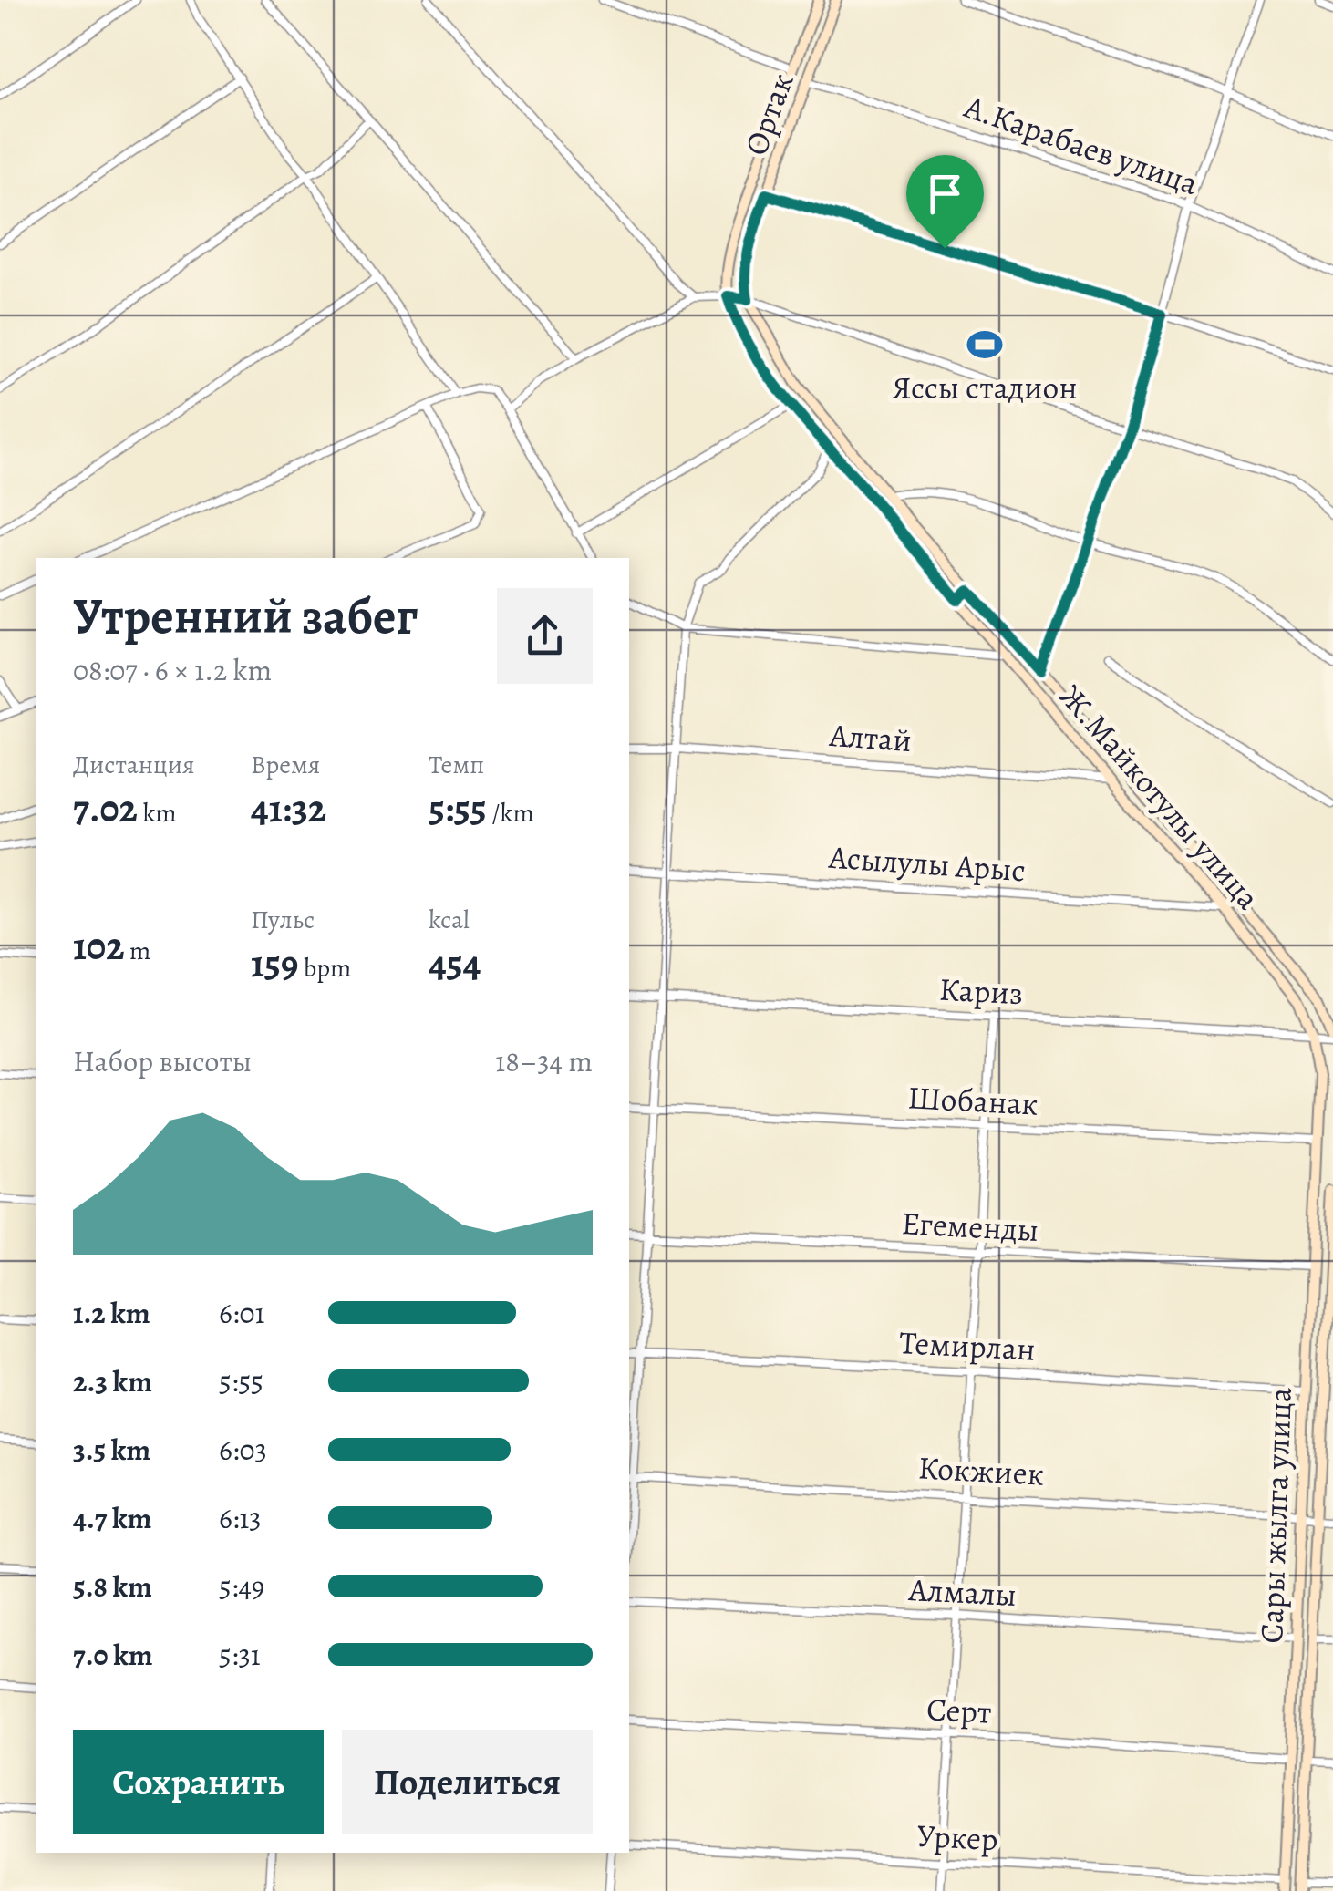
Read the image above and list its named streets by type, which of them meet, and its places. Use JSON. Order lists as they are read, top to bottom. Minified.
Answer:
{"streets":{"street":["Ортак","А.Карабаев улица","Алтай","Ж.Майкотулы улица","Асылулы Арыс","Кариз","Шобанак","Егеменды","Темирлан","Кокжиек","Сары жылга улица","Алмалы","Серт","Уркер"]},"crossings":[["Ортак","А.Карабаев улица"],["Ортак","Ж.Майкотулы улица"],["Алтай","Ж.Майкотулы улица"],["Ж.Майкотулы улица","Асылулы Арыс"],["Ж.Майкотулы улица","Кариз"],["Ж.Майкотулы улица","Шобанак"],["Ж.Майкотулы улица","Сары жылга улица"],["Шобанак","Сары жылга улица"],["Егеменды","Сары жылга улица"],["Темирлан","Сары жылга улица"],["Кокжиек","Сары жылга улица"],["Сары жылга улица","Алмалы"],["Сары жылга улица","Серт"],["Сары жылга улица","Уркер"]],"places":{"sports":["Яссы стадион"]},"page":{"heading":["Утренний забег","08:07 · 6 × 1.2 km"],"stats":[["Дистанция","7.02 km"],["Время","41:32"],["Темп","5:55 /km"],["102 m"],["Пульс","159 bpm"],["kcal","454"]],"chart":["Набор высоты","18–34 m"],"list":[{"name":"1.2 km","note":"6:01"},{"name":"2.3 km","note":"5:55"},{"name":"3.5 km","note":"6:03"},{"name":"4.7 km","note":"6:13"},{"name":"5.8 km","note":"5:49"},{"name":"7.0 km","note":"5:31"}],"buttons":["Сохранить","Поделиться"]}}
